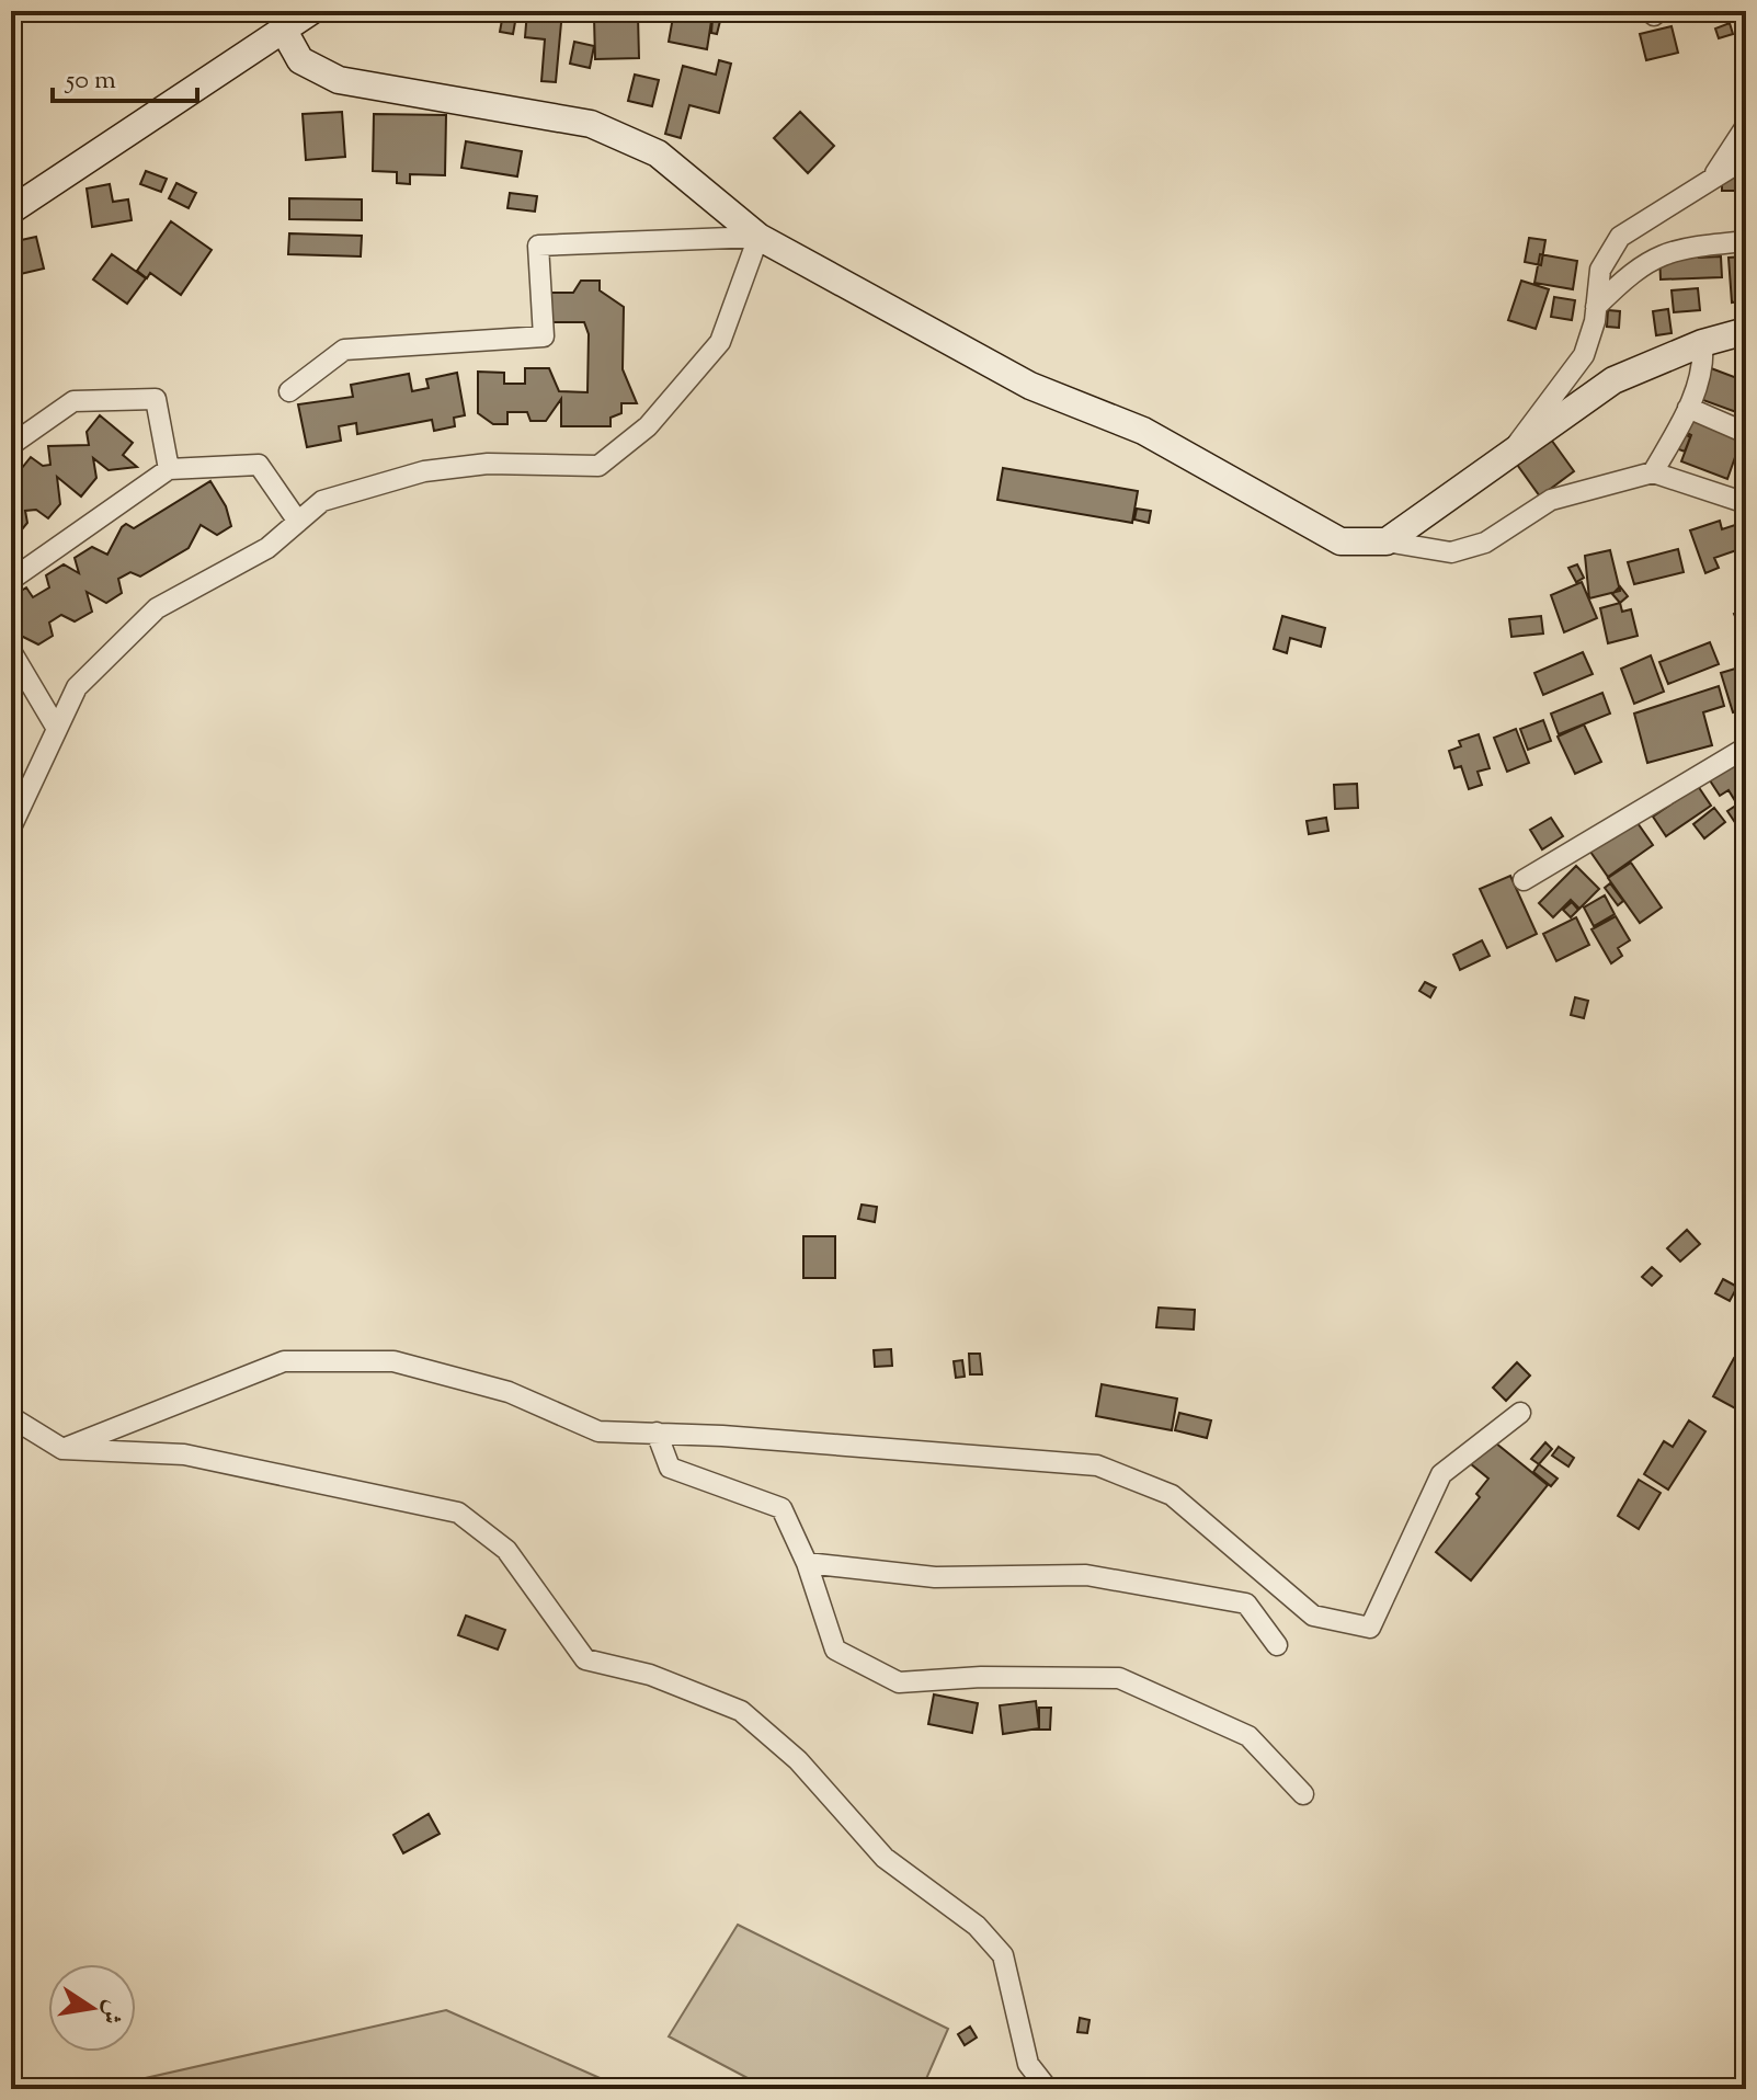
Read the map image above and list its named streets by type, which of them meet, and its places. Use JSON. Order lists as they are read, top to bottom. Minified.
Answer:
{"scale_bar":"50 m","north":"right"}
